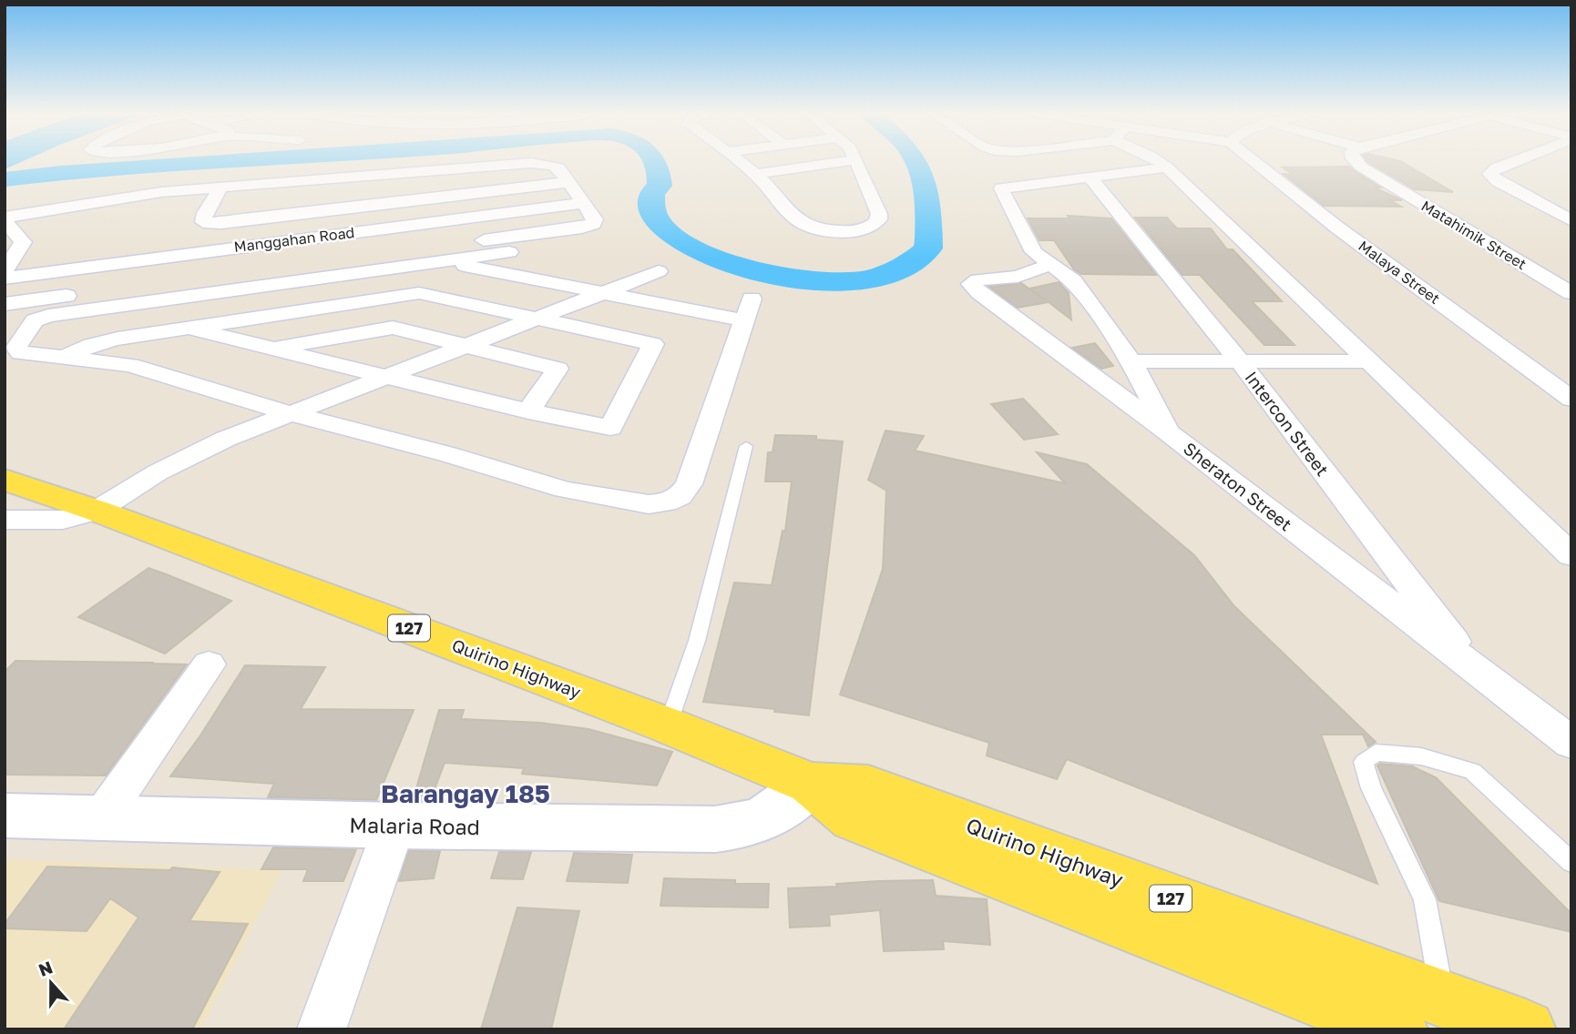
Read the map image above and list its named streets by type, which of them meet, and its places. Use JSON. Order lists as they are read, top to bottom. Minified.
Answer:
{"streets":{"main road":["127","Quirino Highway","Malaria Road"],"street":["Matahimik Street","Manggahan Road","Malaya Street","Intercon Street","Sheraton Street"]},"crossings":[["Intercon Street","Sheraton Street"],["Quirino Highway","Malaria Road"]],"districts":["Barangay 185"],"north":"top"}
